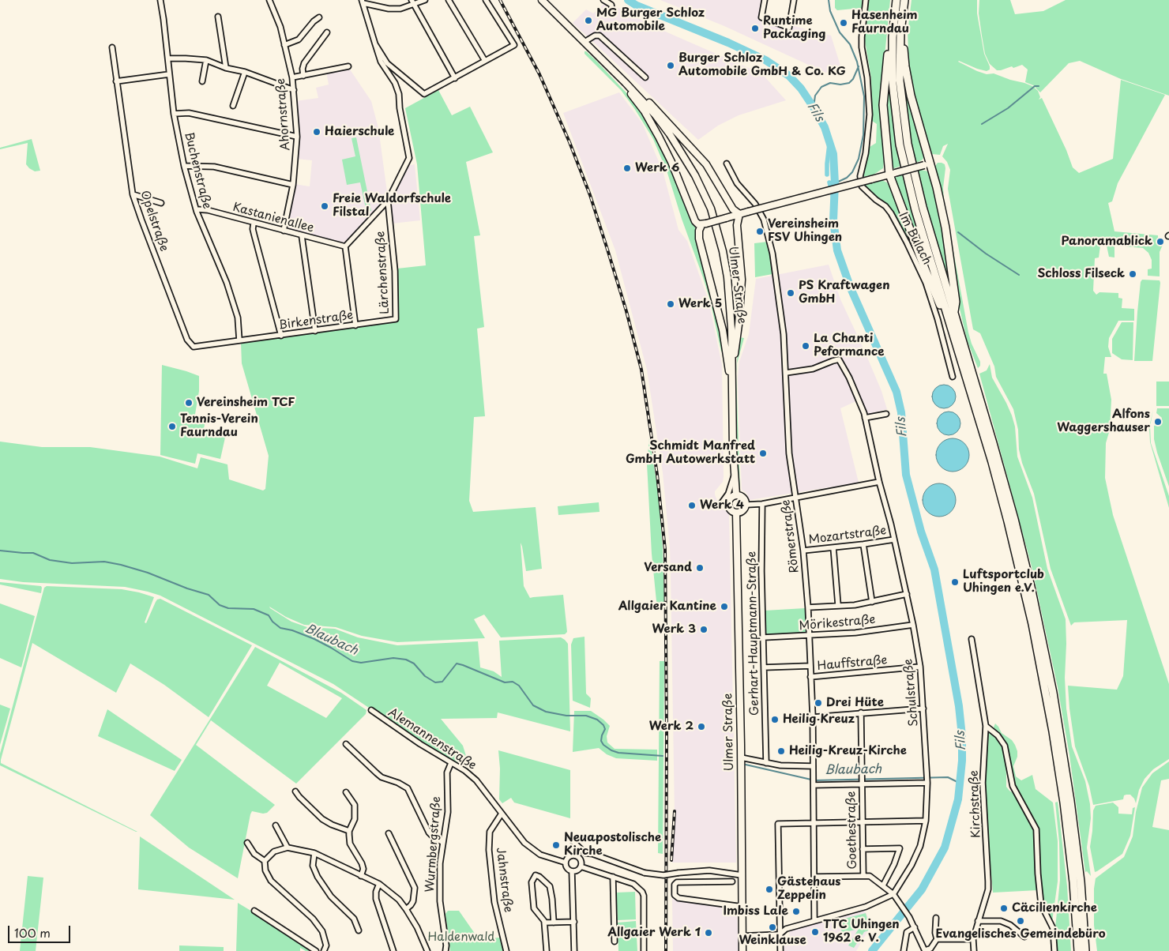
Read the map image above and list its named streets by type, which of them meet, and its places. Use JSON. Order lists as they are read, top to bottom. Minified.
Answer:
{"streets":{"main road":["Ulmer Straße"],"street":["Ahornstraße","Buchenstraße","Kastanienallee","Opelstraße","Im Bulach","Lärchenstraße","Birkenstraße","Mozartstraße","Römerstraße","Mörikestraße","Gerhart-Hauptmann-Straße","Hauffstraße","Schulstraße","Alemannenstraße","Kirchstraße","Goethestraße","Wurmbergstraße","Jahnstraße"]},"crossings":[["Ahornstraße","Kastanienallee"],["Buchenstraße","Kastanienallee"],["Buchenstraße","Birkenstraße"],["Opelstraße","Birkenstraße"],["Lärchenstraße","Birkenstraße"],["Mozartstraße","Römerstraße"],["Mozartstraße","Schulstraße"],["Römerstraße","Mörikestraße"],["Römerstraße","Hauffstraße"],["Römerstraße","Schulstraße"],["Mörikestraße","Gerhart-Hauptmann-Straße"],["Mörikestraße","Schulstraße"],["Hauffstraße","Schulstraße"],["Alemannenstraße","Wurmbergstraße"],["Alemannenstraße","Jahnstraße"]],"water":["Fils","Blaubach"],"parks":["Haldenwald"],"places":["MG Burger Schloz Automobile","Hasenheim Faurndau","Runtime Packaging","Burger Schloz Automobile GmbH & Co. KG","Haierschule","Werk 6","Freie Waldorfschule Filstal","Vereinsheim FSV Uhingen","Panoramablick","Schloss Filseck","PS Kraftwagen GmbH","Werk 5","La Chanti Peformance","Vereinsheim TCF","Alfons Waggershauser","Tennis-Verein Faurndau","Schmidt Manfred GmbH Autowerkstatt","Werk 4","Versand","Luftsportclub Uhingen e.V.","Allgaier Kantine","Werk 3","Drei Hüte","Heilig Kreuz","Werk 2","Heilig-Kreuz-Kirche","Neuapostolische Kirche","Gästehaus Zeppelin","Cäcilienkirche","Imbiss Lale","Evangelisches Gemeindebüro","Weinklause","TTC Uhingen 1962 e. V.","Allgaier Werk 1"],"scale_bar":"100 m"}
